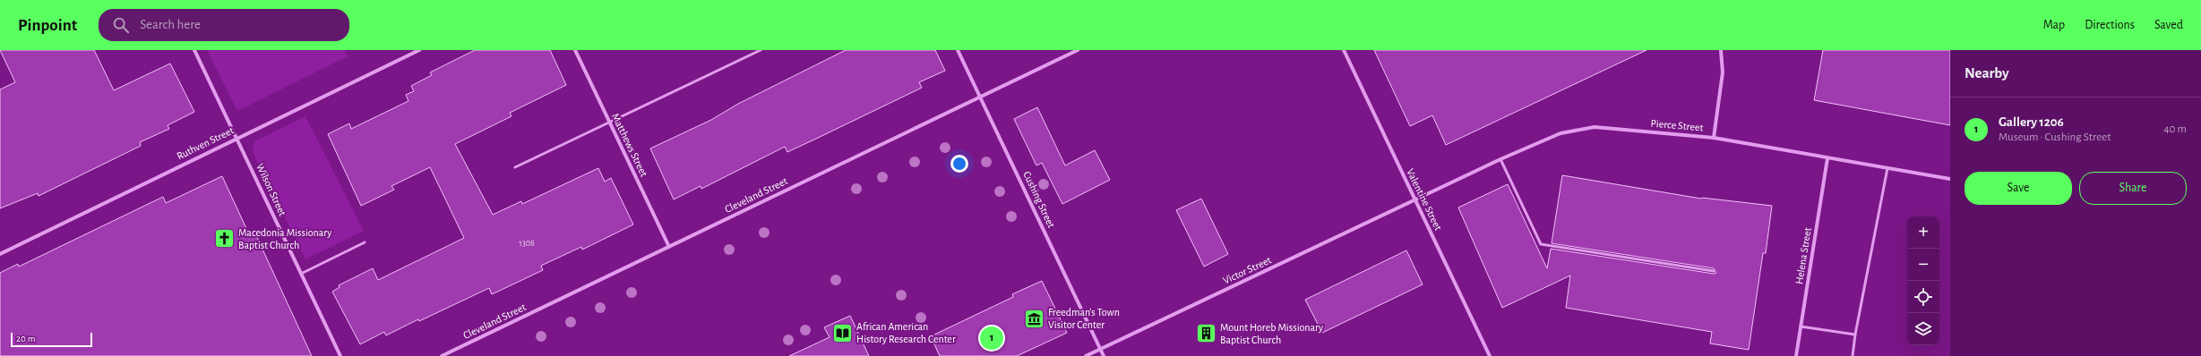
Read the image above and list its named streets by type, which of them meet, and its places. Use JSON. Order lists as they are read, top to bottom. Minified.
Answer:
{"streets":{"street":["Pierce Street","Ruthven Street","Matthews Street","Wilson Street","Cleveland Street","Cushing Street","Valentine Street","Helena Street","Victor Street"]},"crossings":[["Pierce Street","Valentine Street"],["Pierce Street","Helena Street"],["Pierce Street","Victor Street"],["Ruthven Street","Wilson Street"],["Matthews Street","Cleveland Street"],["Cleveland Street","Cushing Street"],["Cushing Street","Victor Street"],["Valentine Street","Victor Street"]],"places":{"church":["Macedonia Missionary Baptist Church"],"museum":["Freedman's Town Visitor Center"],"library":["African American History Research Center"],"building":["Mount Horeb Missionary Baptist Church"]},"house_numbers":["1308"],"scale_bar":"20 m","page":{"header":"Pinpoint","search":"Search here","nav":["Map","Directions","Saved"],"heading":"Nearby","list":[{"mark":"1","name":"Gallery 1206","note":"Museum · Cushing Street","value":"40 m"}],"buttons":["Save","Share"],"map_buttons":["+","−"],"pins":"1","scale":"20 m"}}
